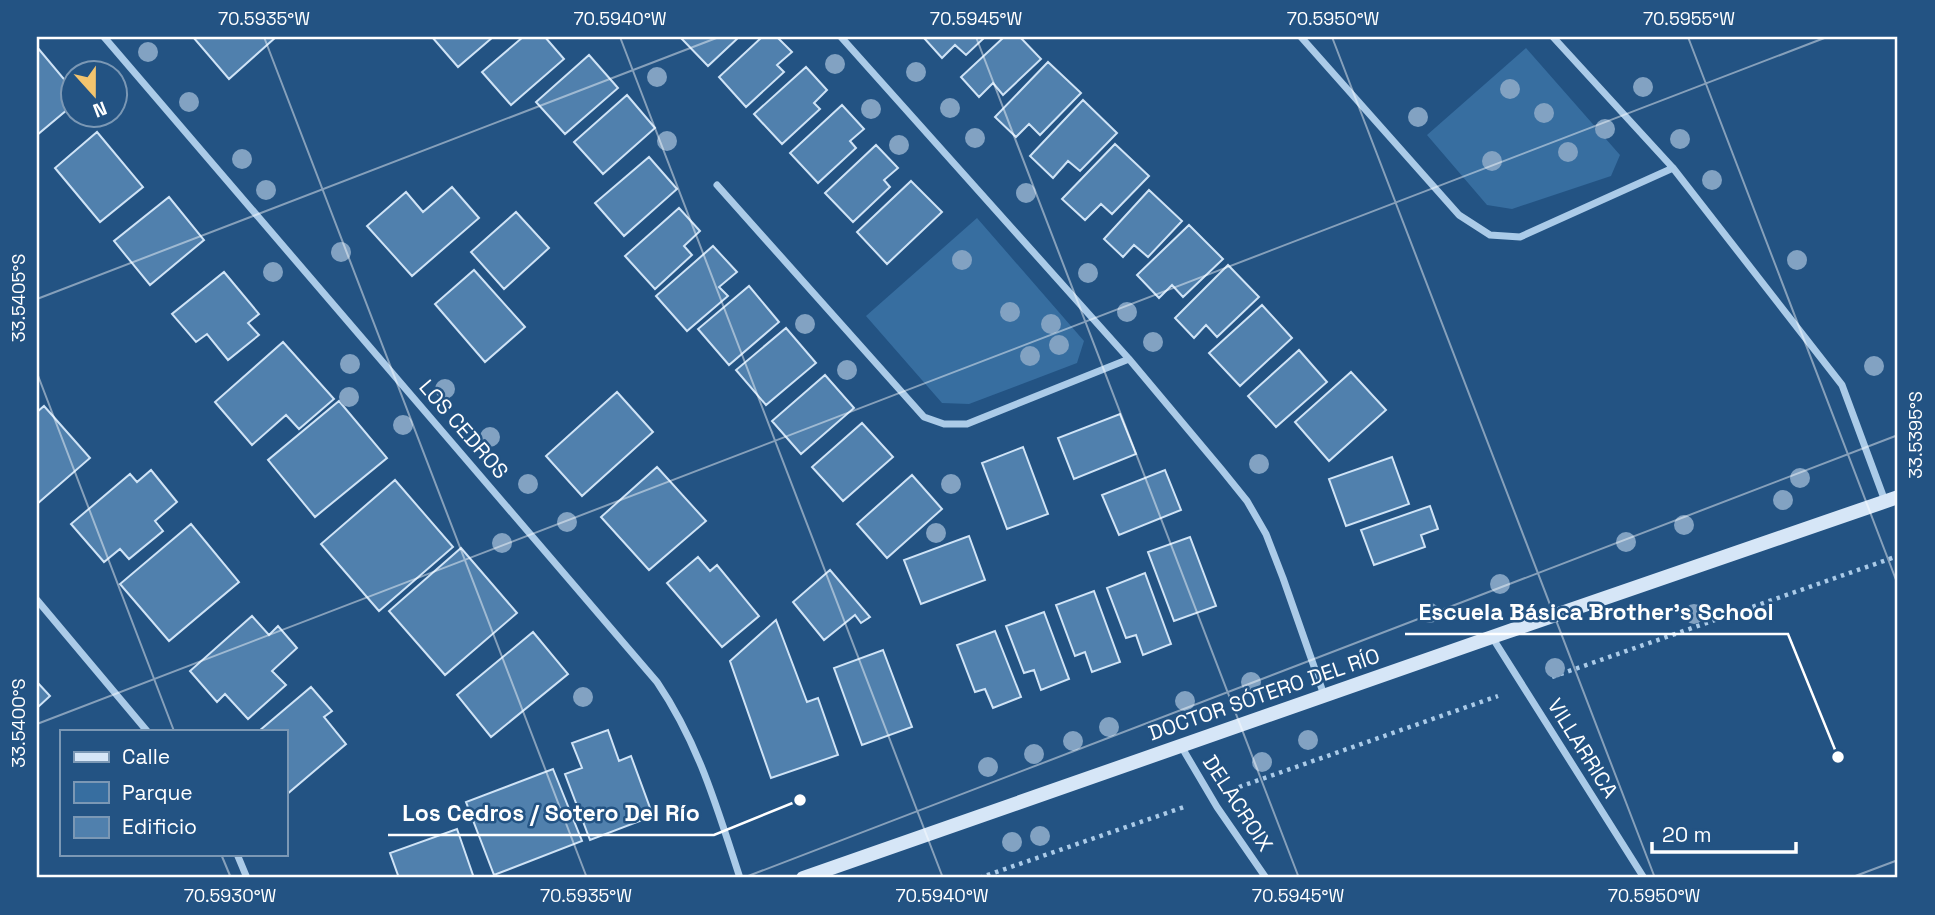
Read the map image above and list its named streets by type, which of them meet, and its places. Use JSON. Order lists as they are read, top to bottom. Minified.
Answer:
{"streets":{"main road":["DOCTOR SÓTERO DEL RÍO"],"street":["LOS CEDROS","VILLARRICA","DELACROIX"]},"crossings":[["DOCTOR SÓTERO DEL RÍO","VILLARRICA"],["DOCTOR SÓTERO DEL RÍO","DELACROIX"]],"places":["Escuela Básica Brother's School","Los Cedros / Sotero Del Río"],"legend":["Calle","Parque","Edificio"],"scale_bar":"20 m","north":"bottom","coordinates":["70.5935°W","70.5940°W","70.5945°W","70.5950°W","70.5955°W","33.5405°S","33.5395°S","33.5400°S","70.5930°W"]}
